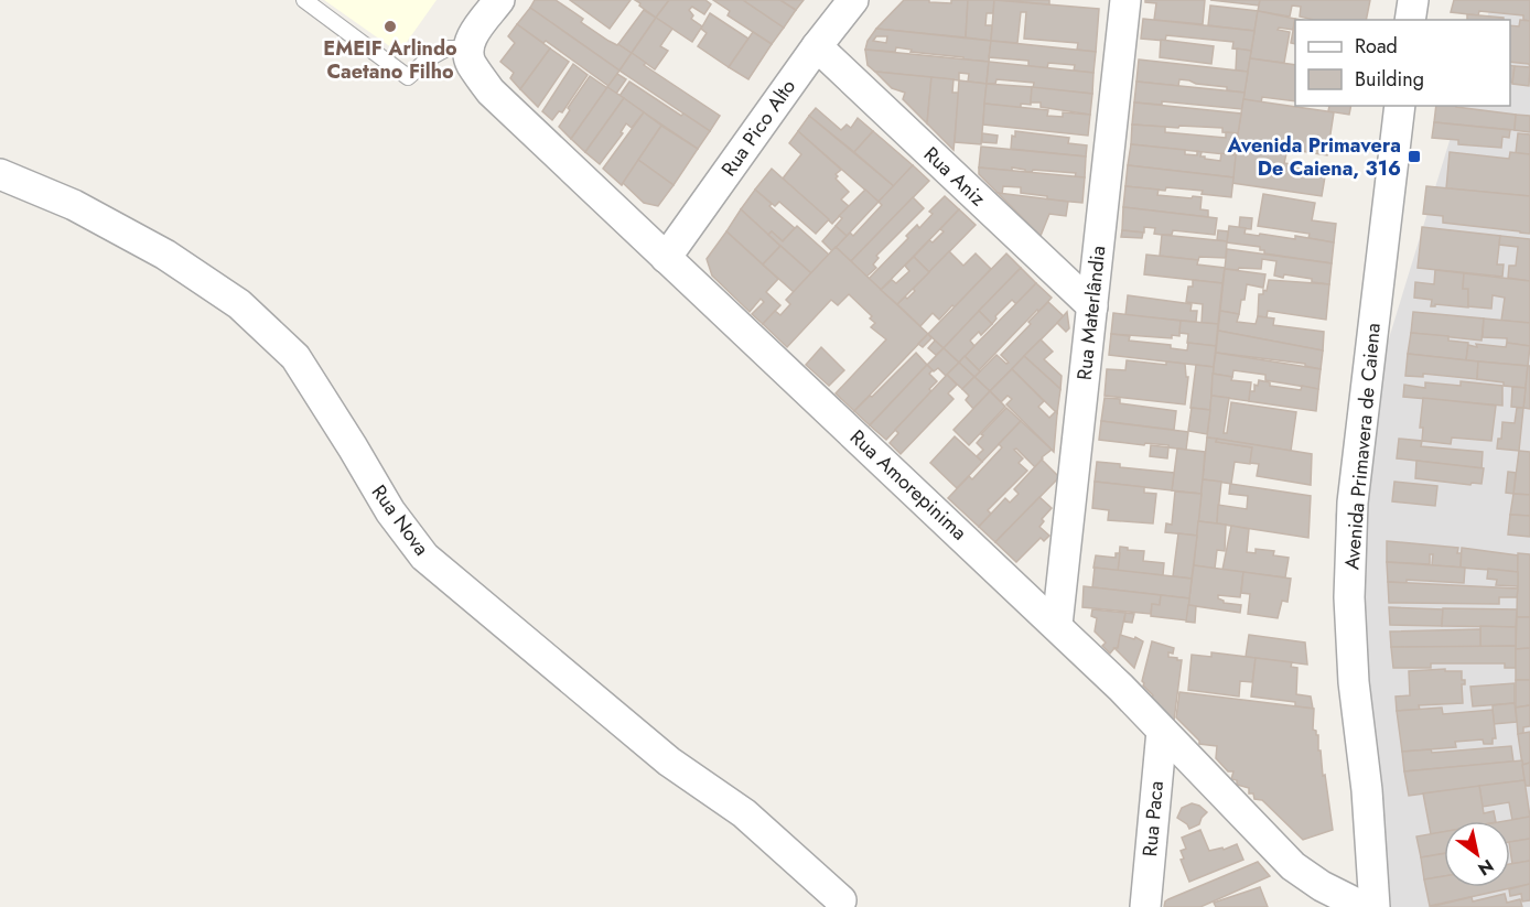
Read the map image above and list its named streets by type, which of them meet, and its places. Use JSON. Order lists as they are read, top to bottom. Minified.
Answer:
{"streets":{"street":["Rua Pico Alto","Rua Aniz","Rua Materlândia","Avenida Primavera de Caiena","Rua Amorepinima","Rua Nova","Rua Paca"]},"crossings":[["Rua Pico Alto","Rua Aniz"],["Rua Pico Alto","Rua Amorepinima"],["Rua Aniz","Rua Materlândia"],["Rua Materlândia","Rua Amorepinima"],["Rua Amorepinima","Rua Paca"]],"places":{"other":["EMEIF Arlindo Caetano Filho"],"transit":["Avenida Primavera De Caiena, 316"]},"legend":["Road","Building"],"north":"bottom right"}
